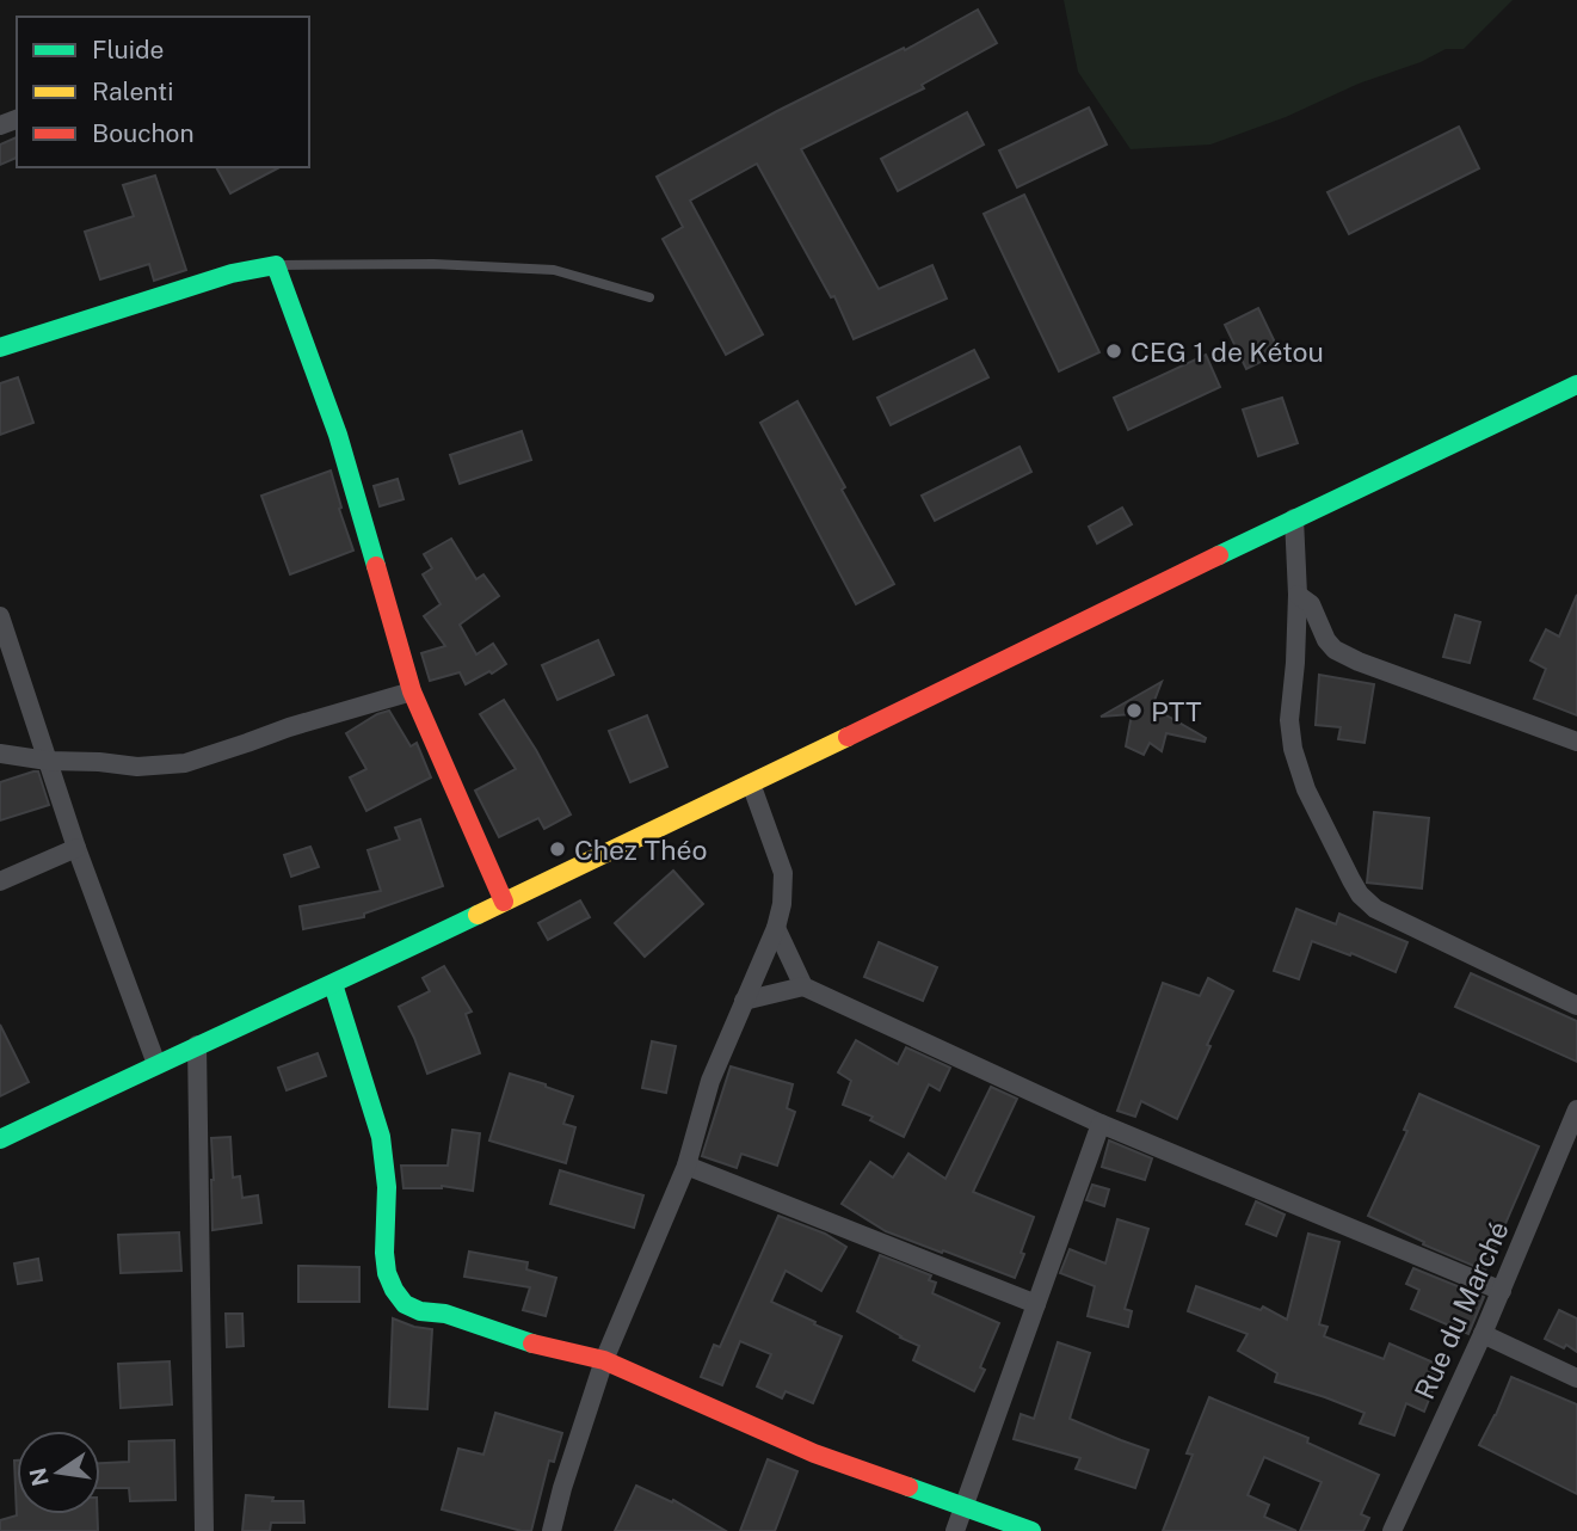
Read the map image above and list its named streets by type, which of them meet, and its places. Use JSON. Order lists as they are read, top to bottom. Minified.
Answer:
{"streets":{"street":["Rue du Marché"]},"places":["CEG 1 de Kétou","PTT","Chez Théo"],"legend":["Fluide","Ralenti","Bouchon"],"north":"left"}
